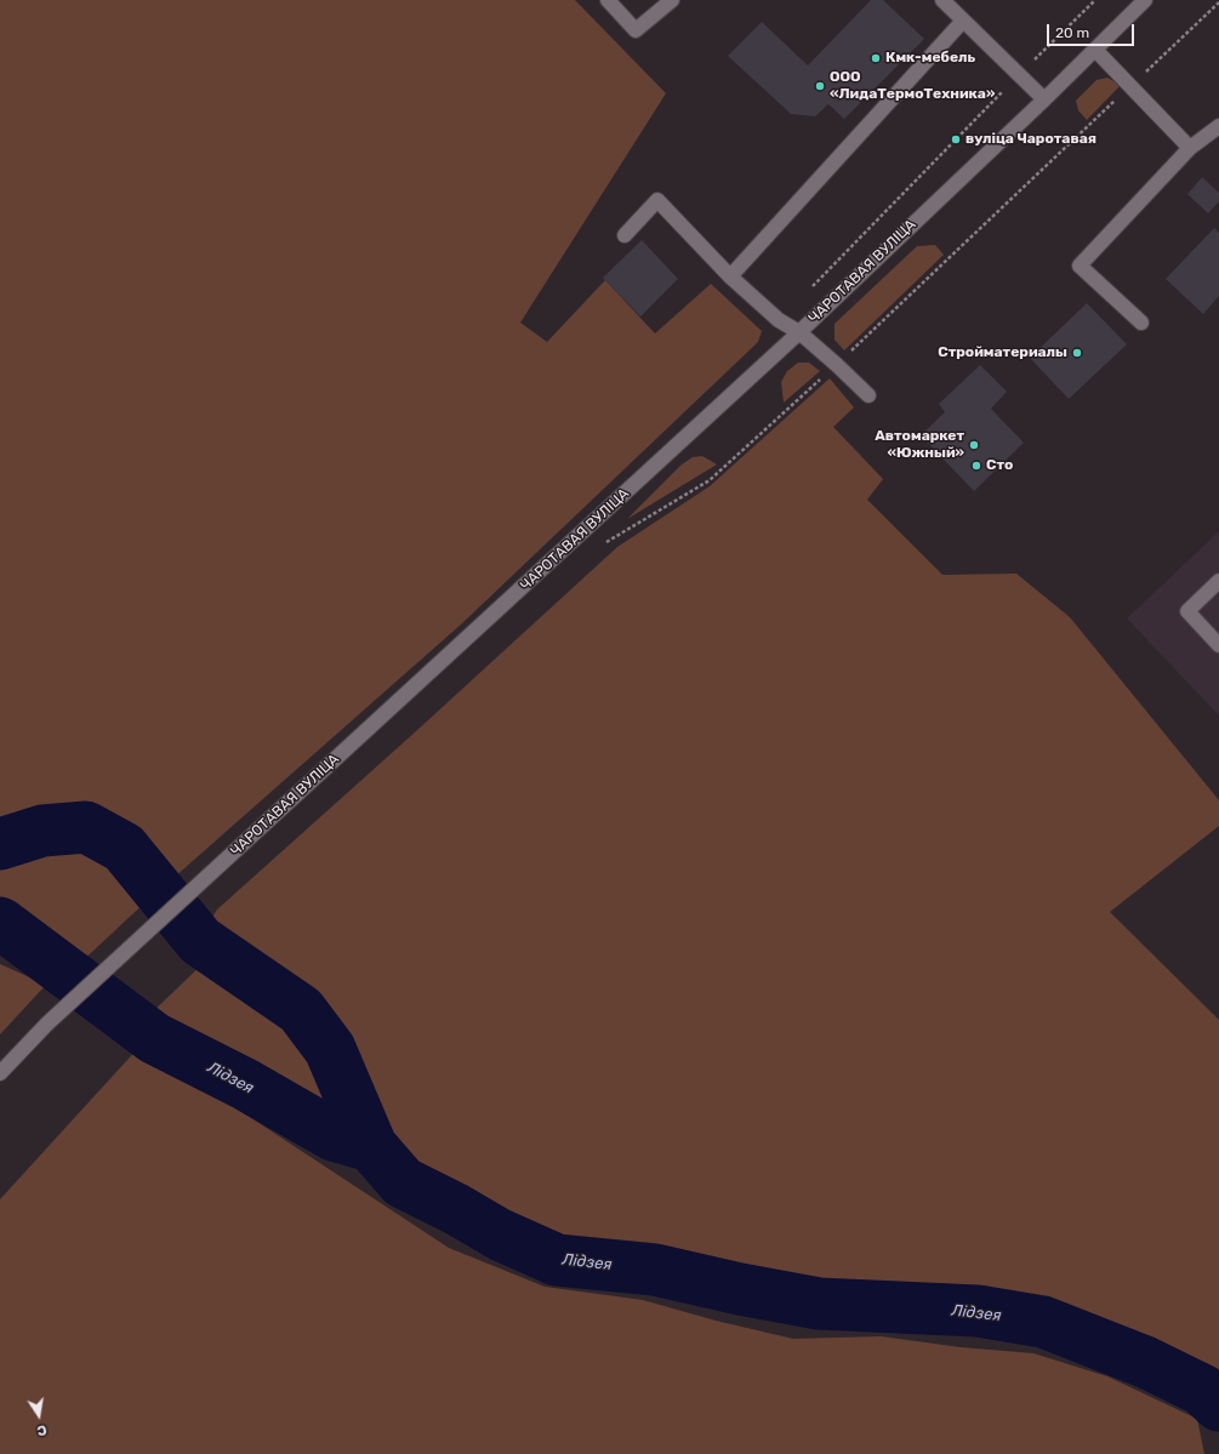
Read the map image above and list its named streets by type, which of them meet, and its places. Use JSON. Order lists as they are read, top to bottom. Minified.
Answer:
{"streets":{"street":["ЧАРОТАВАЯ ВУЛІЦА"]},"water":["Лідзея"],"places":["Кмк-мебель","ООО «ЛидаТермоТехника»","вуліца Чаротавая","Стройматериалы","Автомаркет «Южный»","Сто"],"scale_bar":"20 m","north":"bottom"}
